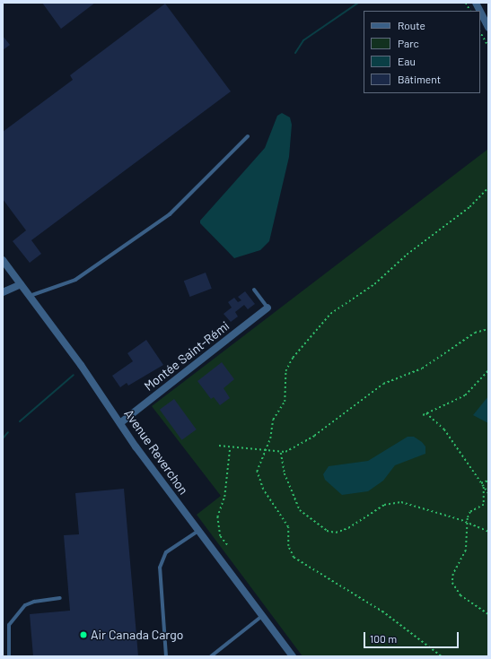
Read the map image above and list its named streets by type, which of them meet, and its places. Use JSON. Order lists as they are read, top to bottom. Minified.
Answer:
{"streets":{"street":["Montée Saint-Rémi","Avenue Reverchon"]},"crossings":[["Montée Saint-Rémi","Avenue Reverchon"]],"places":["Air Canada Cargo"],"legend":["Route","Parc","Eau","Bâtiment"],"scale_bar":"100 m"}
